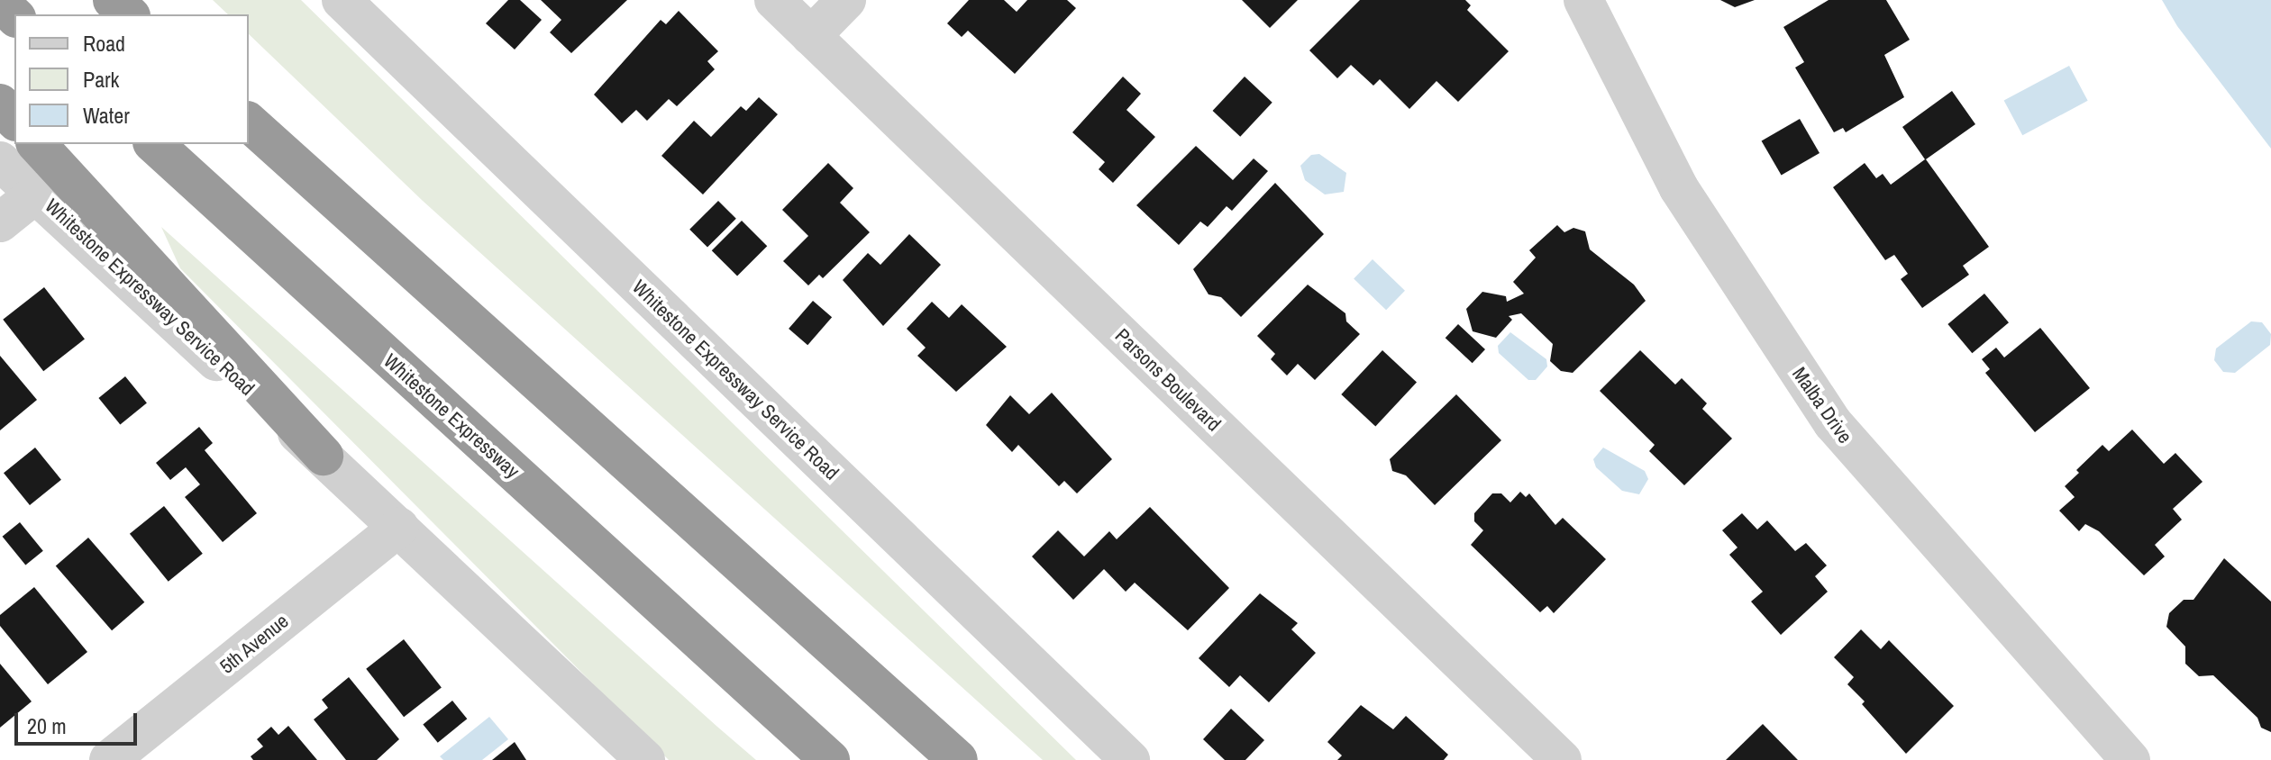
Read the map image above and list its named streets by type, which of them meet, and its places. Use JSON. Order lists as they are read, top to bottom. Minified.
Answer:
{"streets":{"highway":["Whitestone Expressway"],"street":["Whitestone Expressway Service Road","Parsons Boulevard","Malba Drive","5th Avenue"]},"crossings":[["Whitestone Expressway Service Road","5th Avenue"]],"legend":["Road","Park","Water"],"scale_bar":"20 m"}
